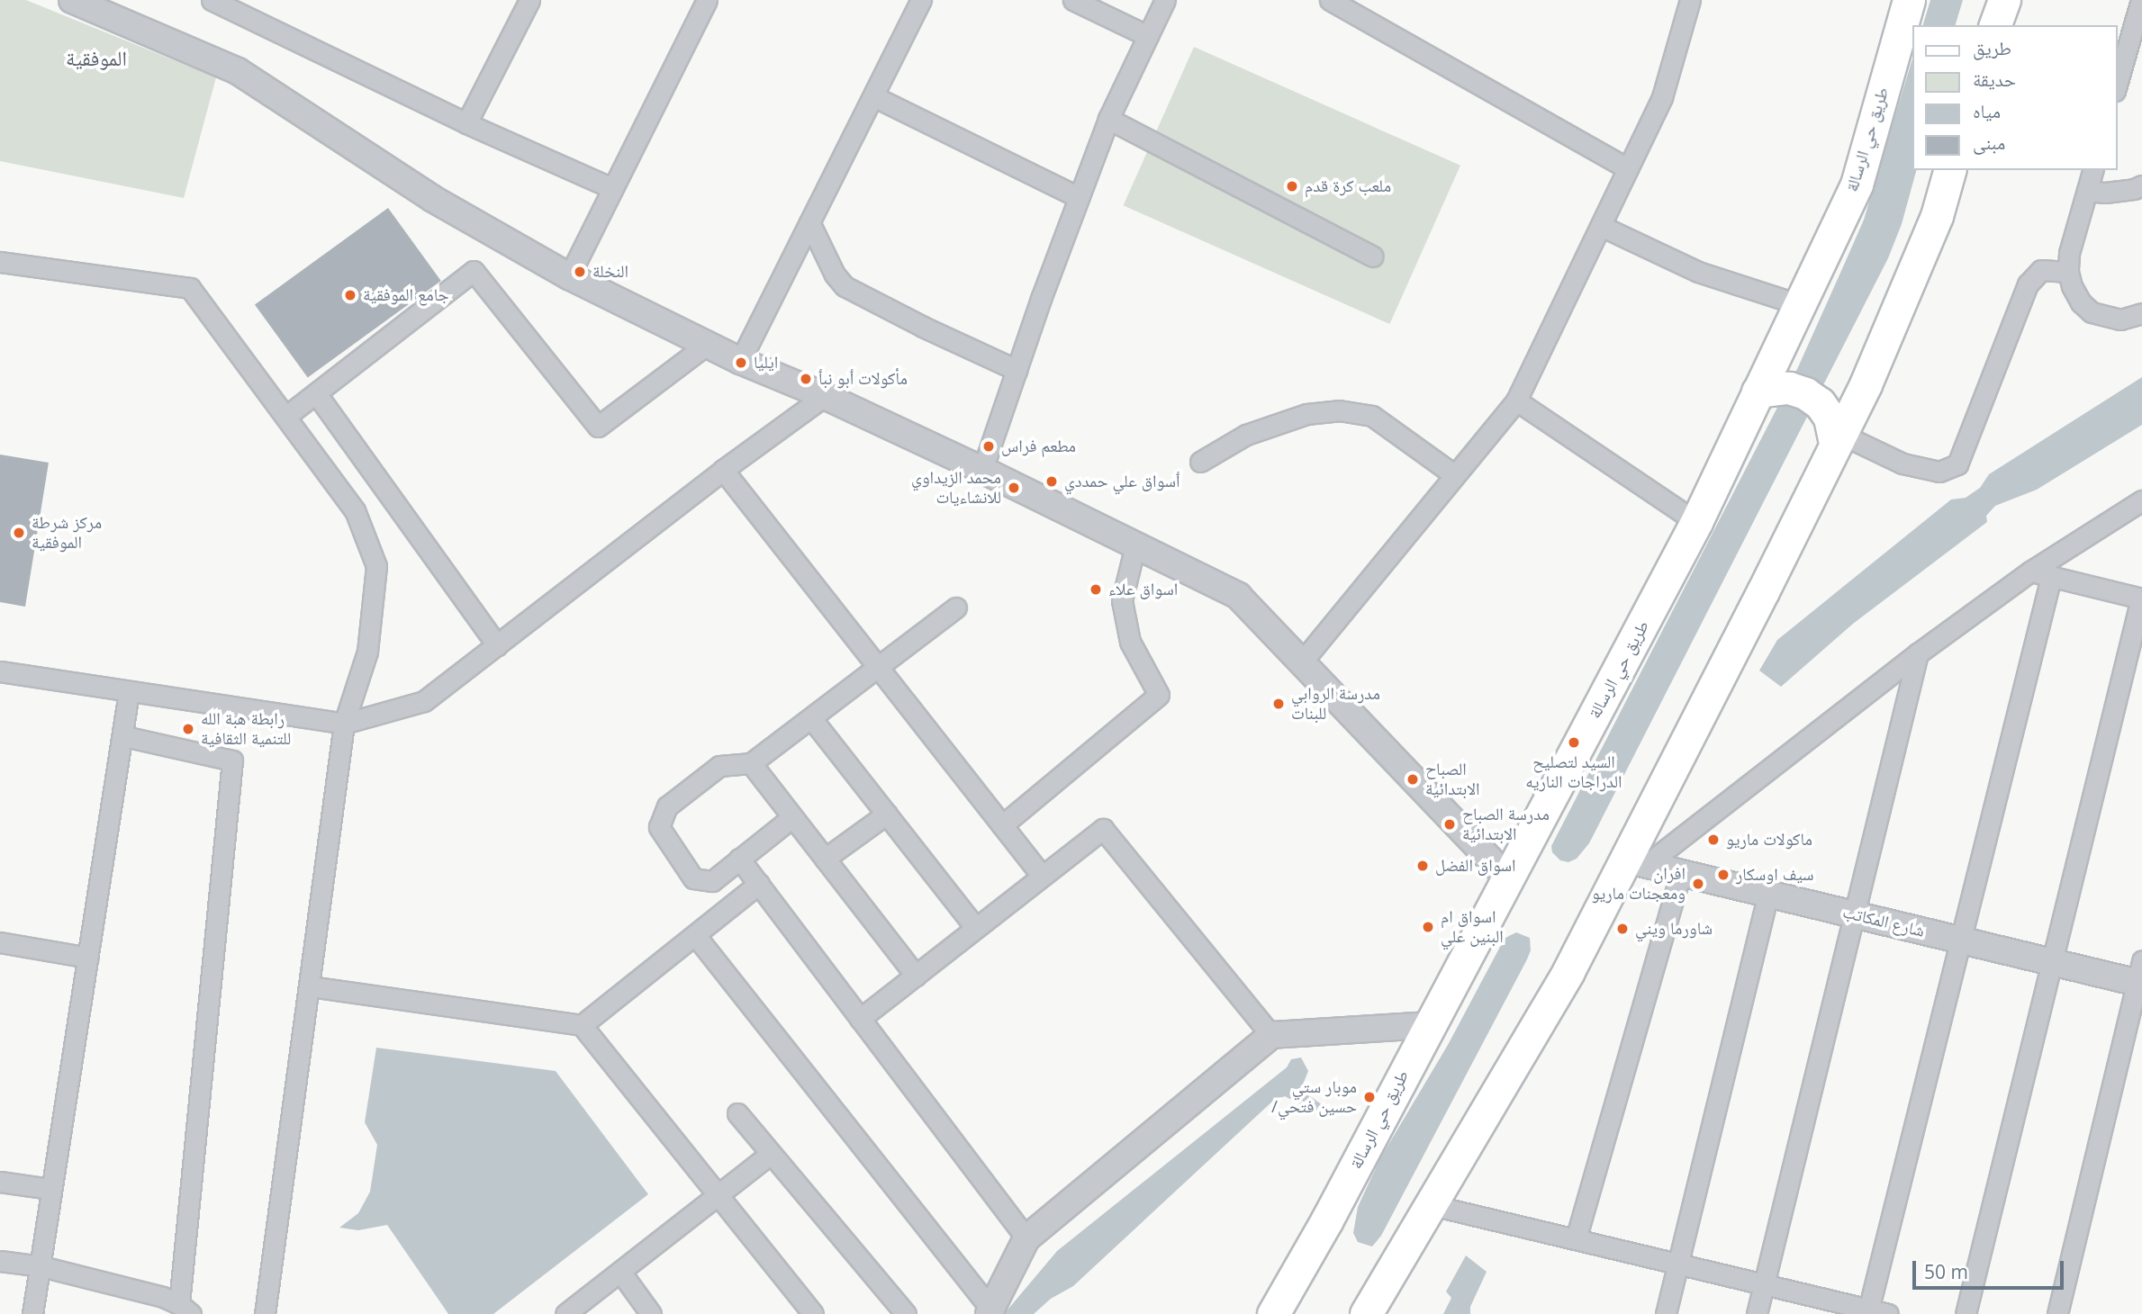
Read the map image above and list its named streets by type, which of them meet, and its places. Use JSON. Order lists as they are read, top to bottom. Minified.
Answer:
{"streets":{"main road":["طريق حي الرسالة"],"street":["شارع المكاتب"]},"districts":["الموفقية"],"places":["ملعب كرة قدم","النخلة","جامع الموفقية","ايليا","مأكولات ٲبو نبٲ","مطعم فراس","ٲسواق علي حمددي","محمد الزيداوي للانشاءيات","مركز شرطة الموفقية","اسواق علاء","مدرسة الروابي للبنات","رابطة هبة الله للتنمية الثقافية","السيد لتصليح الدراجات الناريه","الصباح الابتدائية","مدرسة الصباح الابتدائية","ماكولات ماريو","اسواق الفضل","سيف اوسكار","افران ومعجنات ماريو","اسواق ام البنين علي","شاورما ويني","موبار ستي /حسين فتحي"],"legend":["طريق","حديقة","مياه","مبنى"],"scale_bar":"50 m"}
